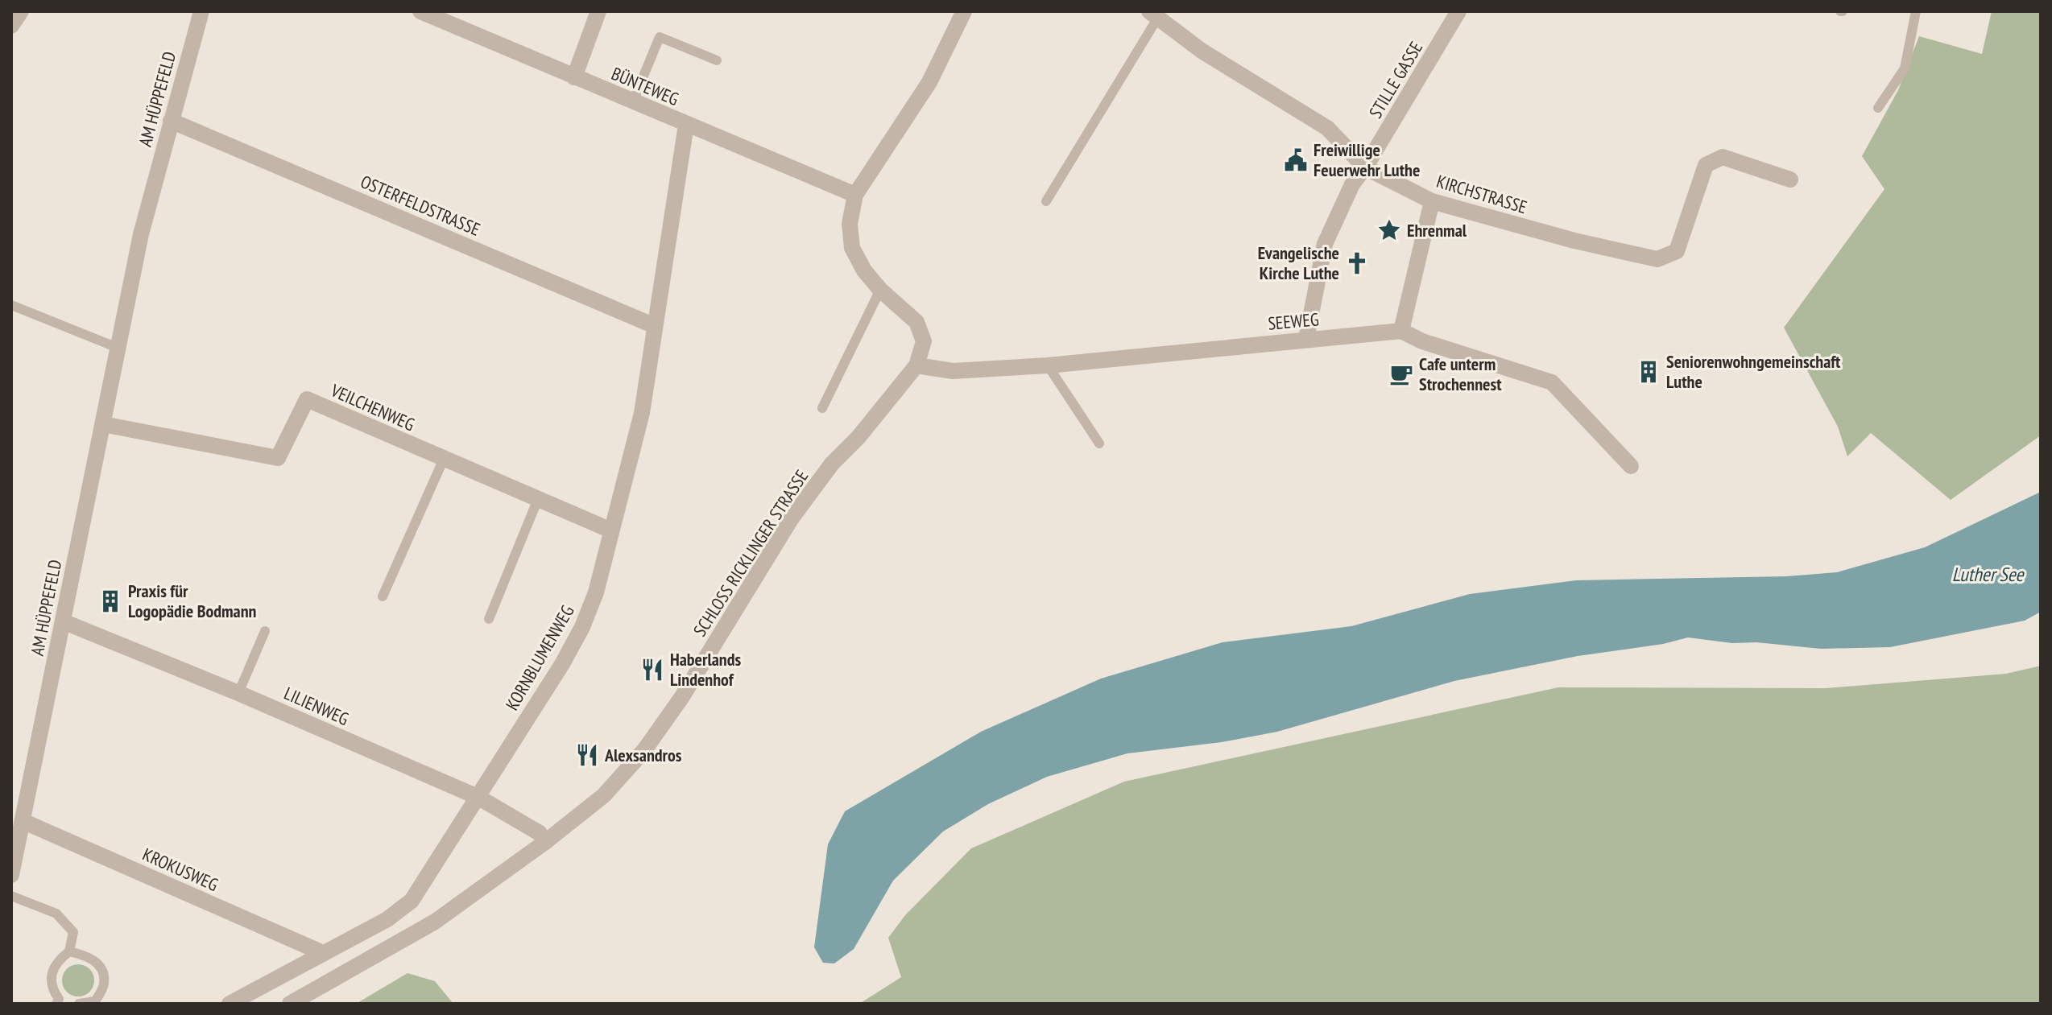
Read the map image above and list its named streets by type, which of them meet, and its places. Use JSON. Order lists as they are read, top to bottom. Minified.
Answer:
{"streets":{"street":["STILLE GASSE","BÜNTEWEG","AM HÜPPEFELD","KIRCHSTRASSE","OSTERFELDSTRASSE","SEEWEG","VEILCHENWEG","SCHLOSS RICKLINGER STRASSE","KORNBLUMENWEG","LILIENWEG","KROKUSWEG"]},"crossings":[["STILLE GASSE","KIRCHSTRASSE"],["STILLE GASSE","SEEWEG"],["BÜNTEWEG","KORNBLUMENWEG"],["AM HÜPPEFELD","OSTERFELDSTRASSE"],["AM HÜPPEFELD","VEILCHENWEG"],["AM HÜPPEFELD","LILIENWEG"],["AM HÜPPEFELD","KROKUSWEG"],["OSTERFELDSTRASSE","KORNBLUMENWEG"],["SEEWEG","SCHLOSS RICKLINGER STRASSE"],["VEILCHENWEG","KORNBLUMENWEG"],["SCHLOSS RICKLINGER STRASSE","LILIENWEG"],["KORNBLUMENWEG","LILIENWEG"],["KORNBLUMENWEG","KROKUSWEG"]],"water":["Luther See"],"places":{"public building":["Freiwillige Feuerwehr Luthe"],"place":["Ehrenmal"],"church":["Evangelische Kirche Luthe"],"building":["Seniorenwohngemeinschaft Luthe","Praxis für Logopädie Bodmann"],"cafe":["Cafe unterm Strochennest"],"restaurant":["Haberlands Lindenhof","Alexsandros"]}}
